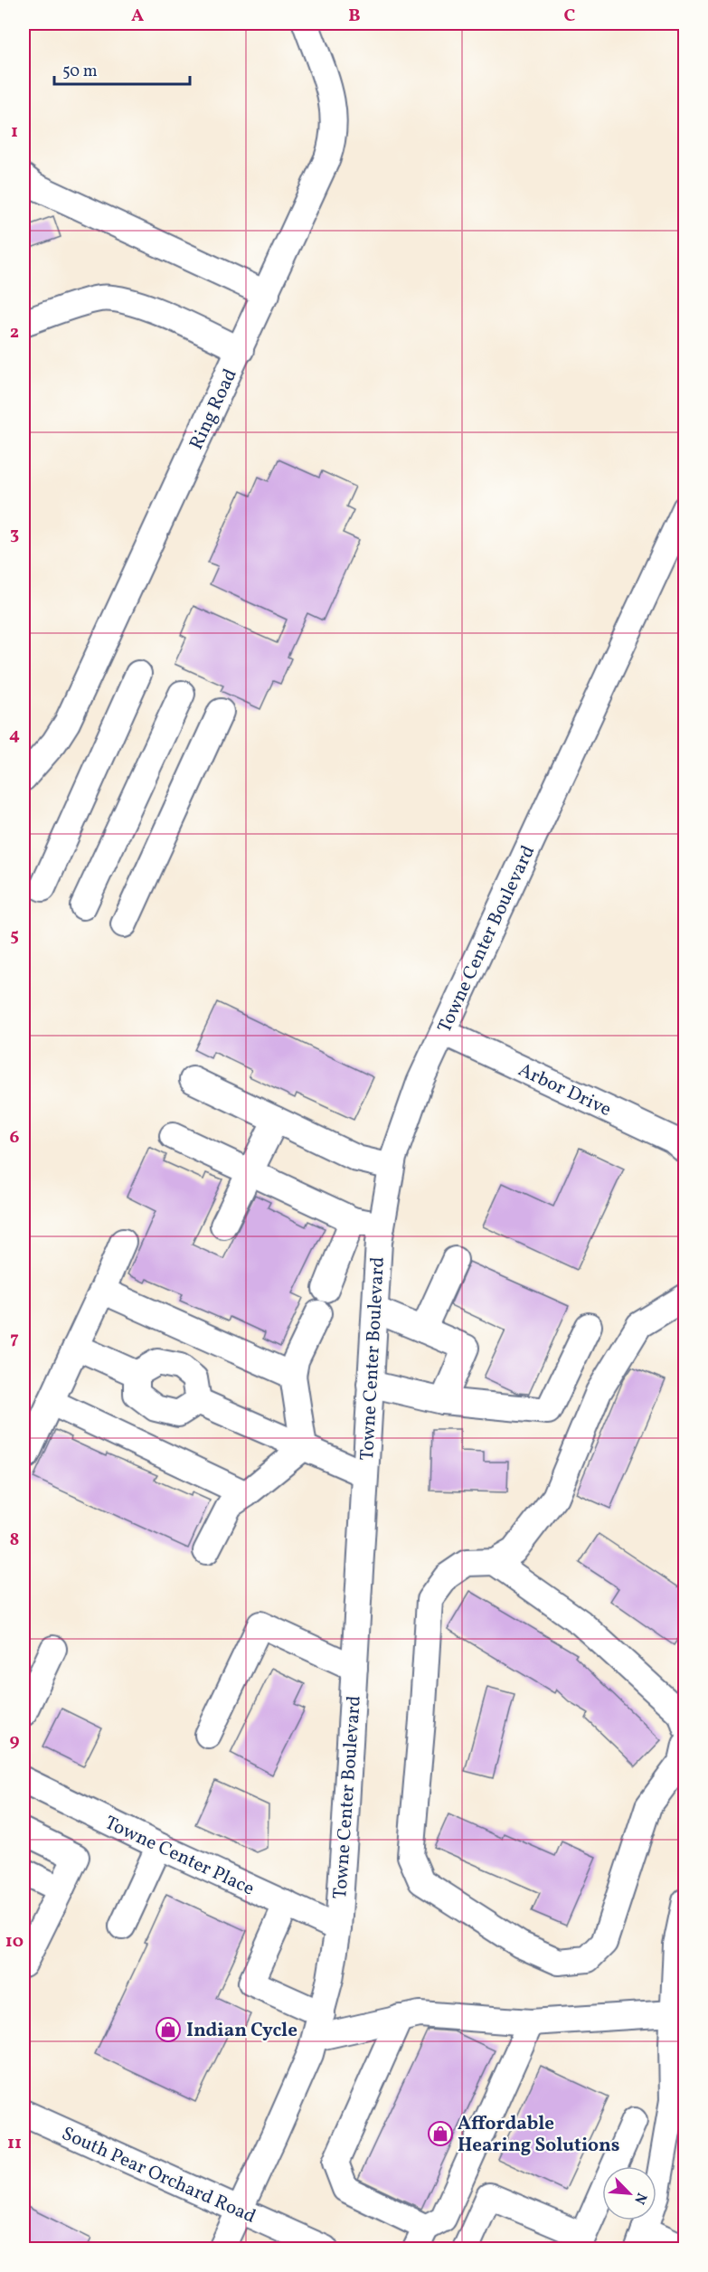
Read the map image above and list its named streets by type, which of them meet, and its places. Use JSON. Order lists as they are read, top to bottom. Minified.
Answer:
{"streets":{"street":["Ring Road","Towne Center Boulevard","Arbor Drive","Towne Center Place","South Pear Orchard Road"]},"crossings":[["Towne Center Boulevard","Arbor Drive"],["Towne Center Boulevard","Towne Center Place"],["Towne Center Boulevard","South Pear Orchard Road"]],"places":{"shop":["Indian Cycle","Affordable Hearing Solutions"]},"scale_bar":"50 m","north":"bottom right","grid":{"columns":["A","B","C"],"rows":["1","2","3","4","5","6","7","8","9","10","11"]}}
